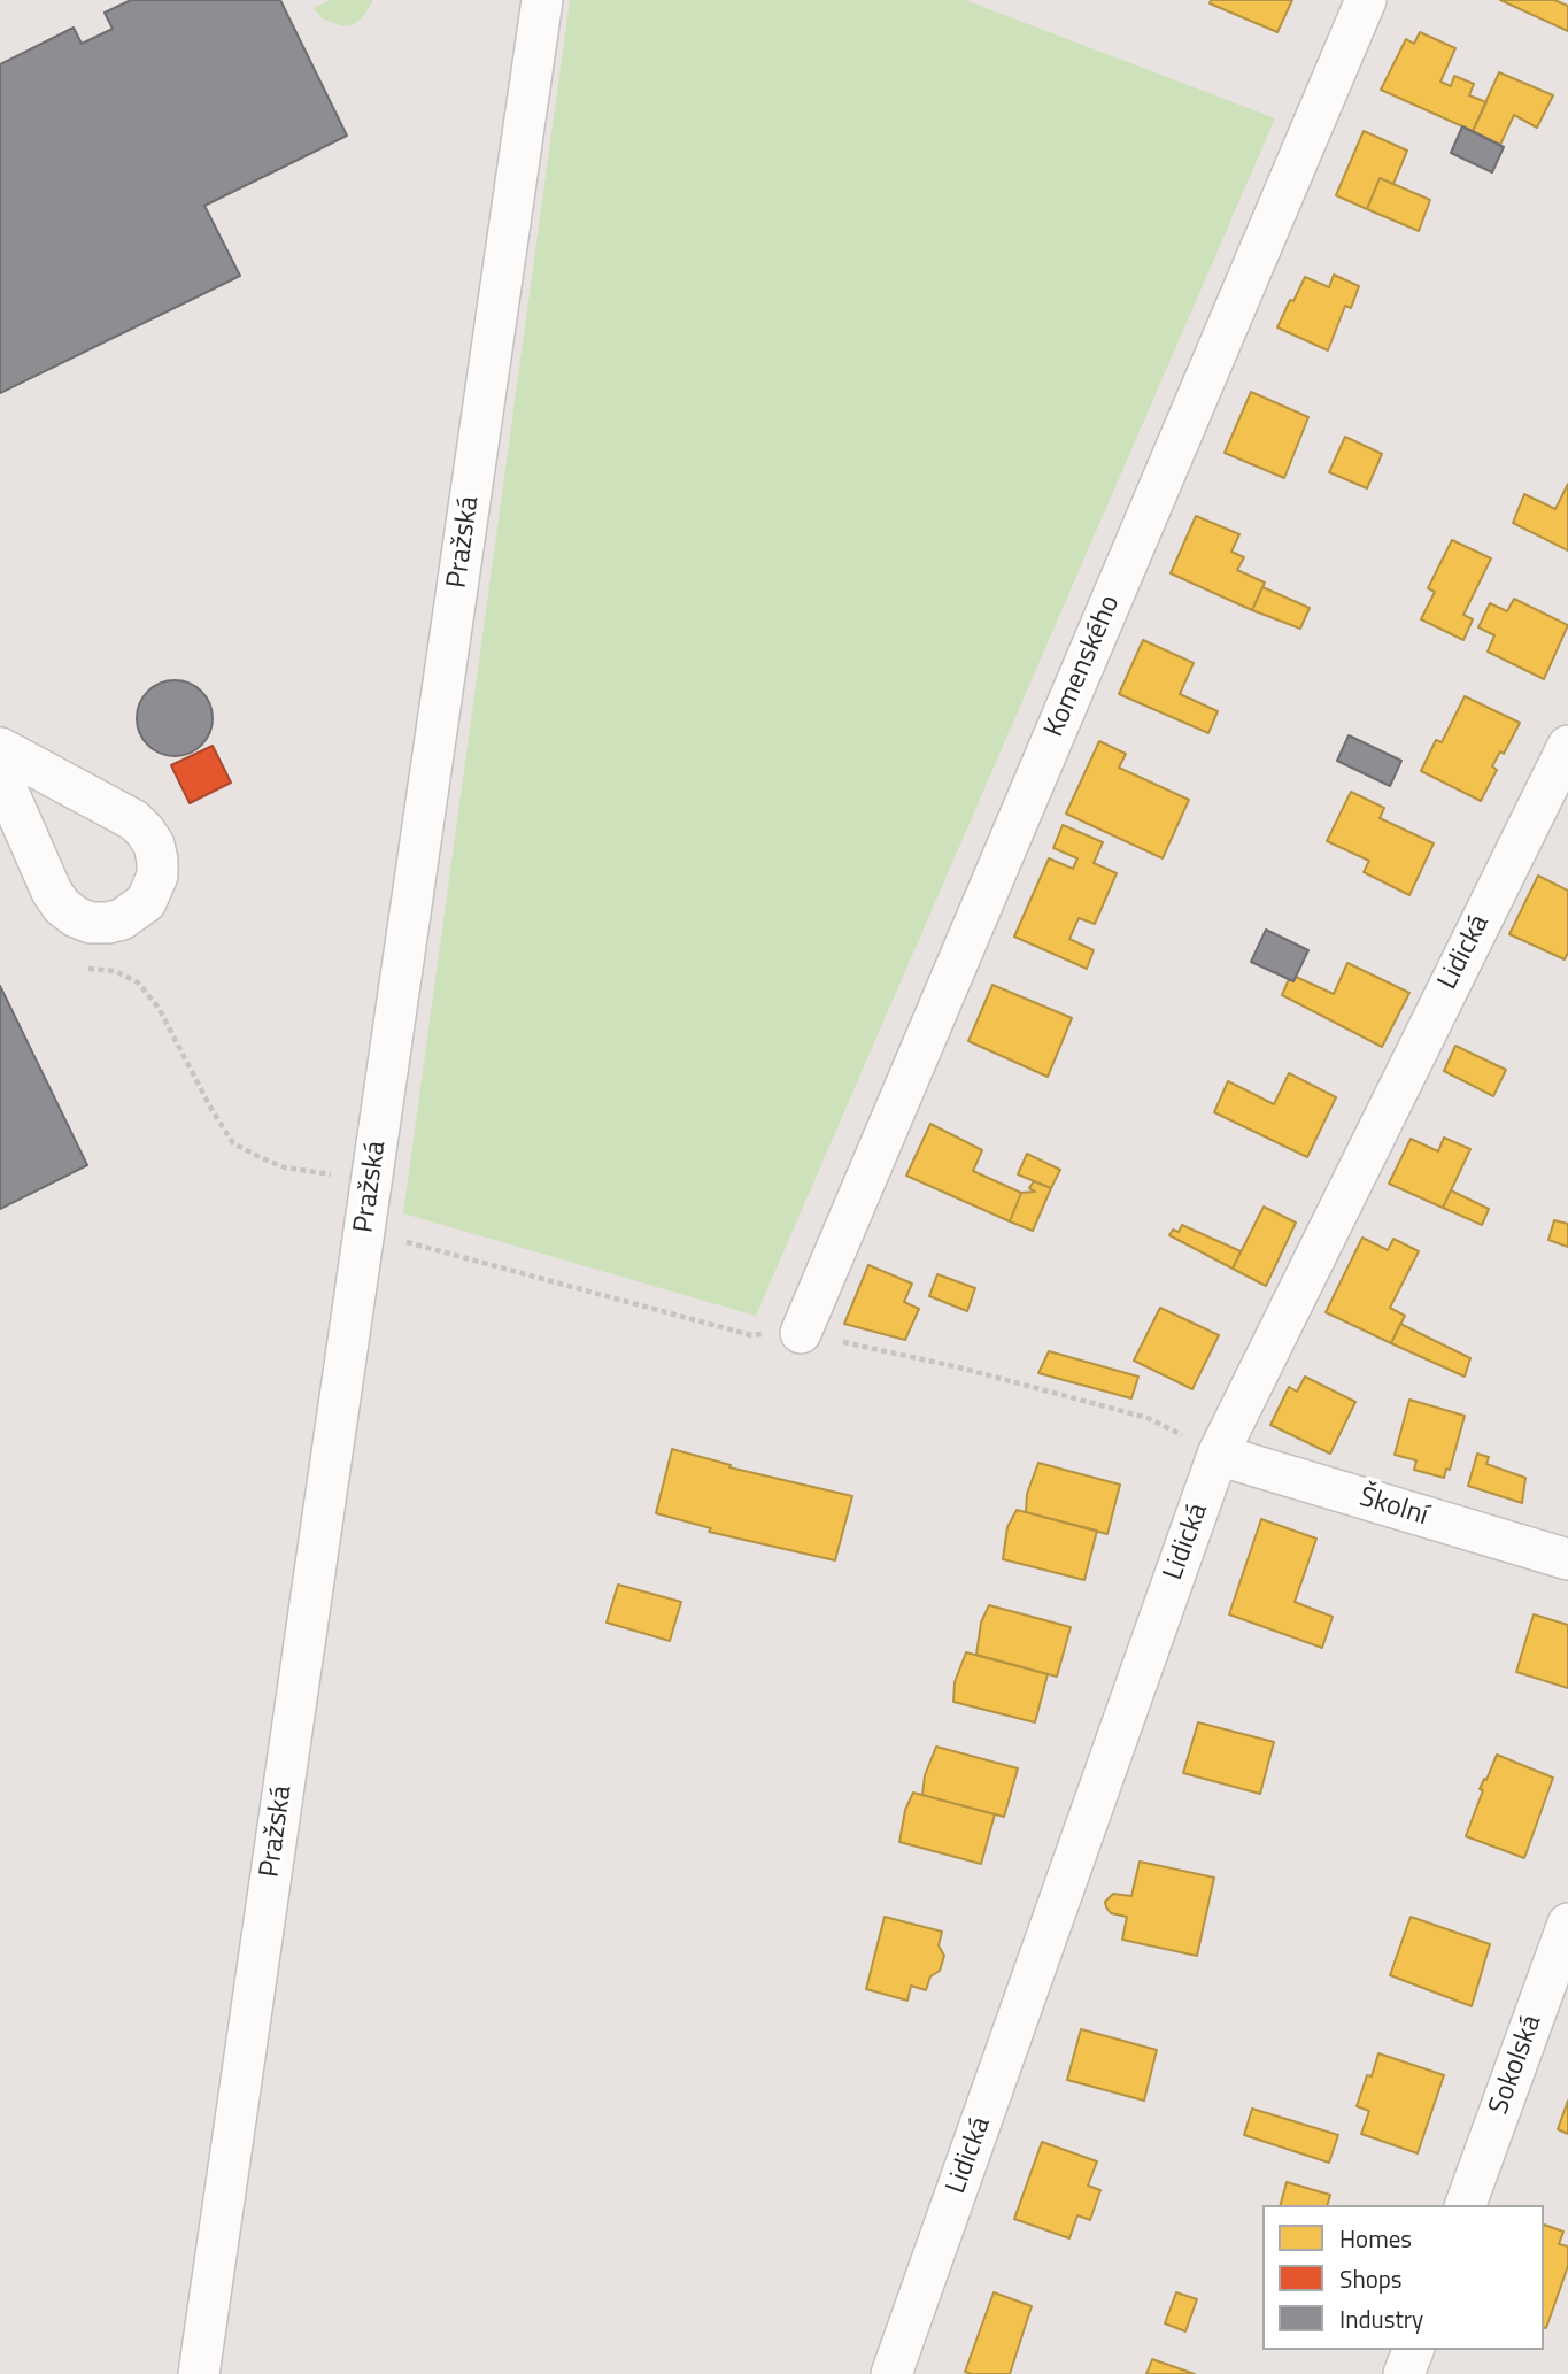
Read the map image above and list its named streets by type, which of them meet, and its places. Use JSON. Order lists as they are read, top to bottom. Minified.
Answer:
{"streets":{"street":["Pražská","Komenského","Lidická","Školní","Sokolská"]},"crossings":[["Lidická","Školní"]],"legend":["Homes","Shops","Industry"]}
